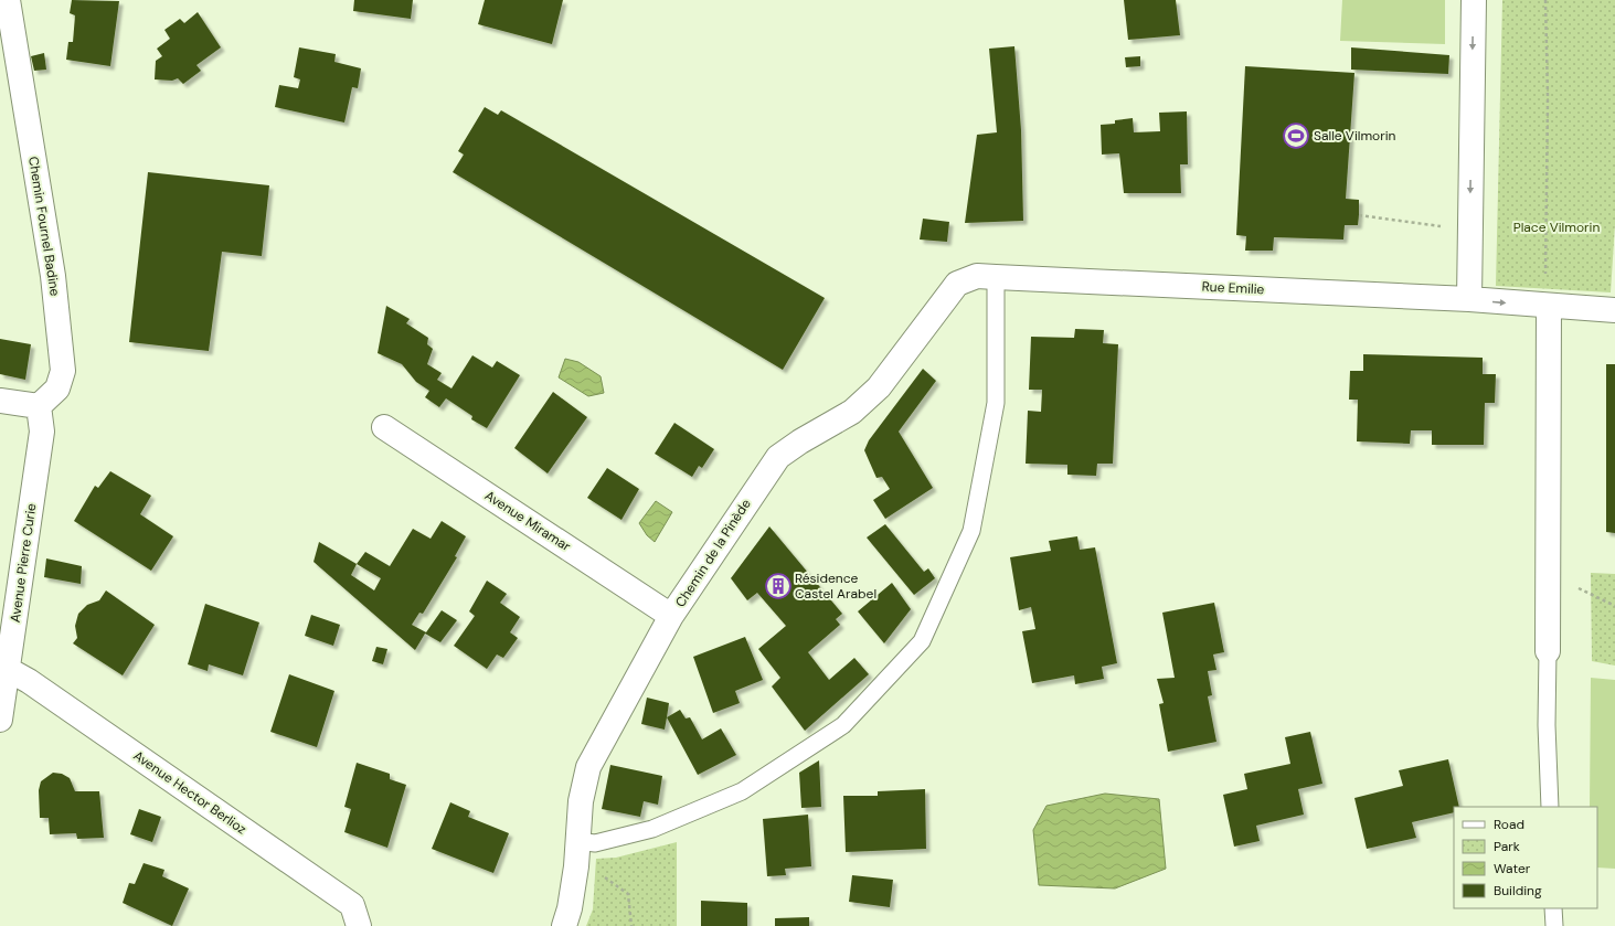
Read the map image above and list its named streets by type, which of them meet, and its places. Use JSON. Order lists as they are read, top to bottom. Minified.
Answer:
{"streets":{"street":["Chemin Fournel Badine","Rue Emilie","Avenue Miramar","Chemin de la Pinède","Avenue Pierre Curie","Avenue Hector Berlioz"]},"crossings":[["Chemin Fournel Badine","Avenue Pierre Curie"],["Rue Emilie","Chemin de la Pinède"],["Avenue Miramar","Chemin de la Pinède"],["Avenue Pierre Curie","Avenue Hector Berlioz"]],"parks":["Place Vilmorin"],"places":{"sports":["Salle Vilmorin"],"building":["Résidence Castel Arabel"]},"legend":["Road","Park","Water","Building"]}
